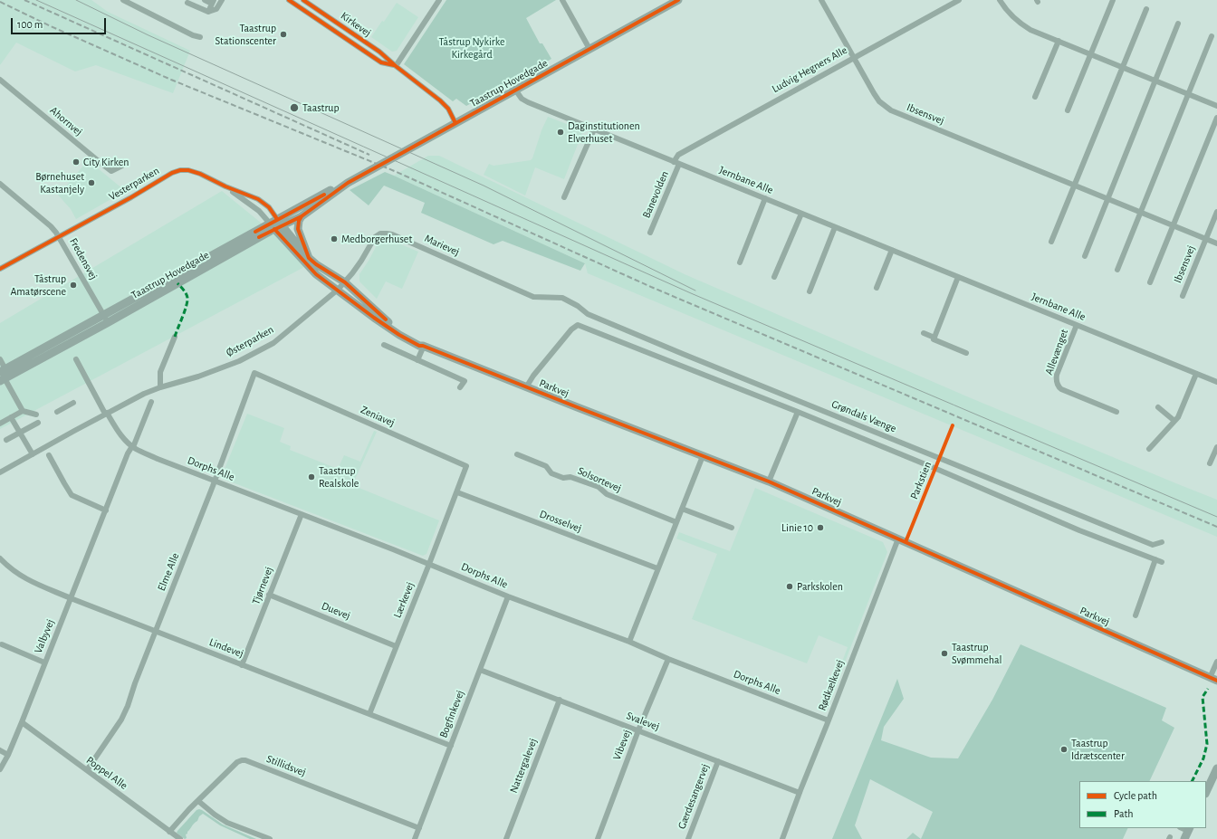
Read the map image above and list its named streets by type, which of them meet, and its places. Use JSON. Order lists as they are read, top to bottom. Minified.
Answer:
{"streets":{"street":["Kirkevej","Ludvig Hegners Alle","Taastrup Hovedgade","Ibsensvej","Ahornvej","Jernbane Alle","Vesterparken","Banevolden","Marievej","Fredensvej","Østerparken","Allevænget","Parkvej","Zeniavej","Grøndals Vænge","Dorphs Alle","Solsortevej","Drosselvej","Elme Alle","Tjørnevej","Lærkevej","Duevej","Valbyvej","Lindevej","Rødkælkevej","Bogfinkevej","Svalevej","Vibevej","Stillidsvej","Nattergalevej","Poppel Alle","Gærdesangervej"],"cycle path":["Parkstien"]},"crossings":[["Kirkevej","Taastrup Hovedgade"],["Ludvig Hegners Alle","Ibsensvej"],["Ludvig Hegners Alle","Jernbane Alle"],["Ludvig Hegners Alle","Banevolden"],["Taastrup Hovedgade","Jernbane Alle"],["Taastrup Hovedgade","Vesterparken"],["Taastrup Hovedgade","Fredensvej"],["Taastrup Hovedgade","Parkvej"],["Jernbane Alle","Banevolden"],["Jernbane Alle","Allevænget"],["Vesterparken","Fredensvej"],["Vesterparken","Parkvej"],["Marievej","Østerparken"],["Marievej","Parkvej"],["Marievej","Grøndals Vænge"],["Østerparken","Parkvej"],["Østerparken","Dorphs Alle"],["Parkvej","Rødkælkevej"],["Zeniavej","Drosselvej"],["Zeniavej","Elme Alle"],["Zeniavej","Lærkevej"],["Dorphs Alle","Elme Alle"],["Dorphs Alle","Tjørnevej"],["Dorphs Alle","Lærkevej"],["Dorphs Alle","Valbyvej"],["Dorphs Alle","Rødkælkevej"],["Dorphs Alle","Bogfinkevej"],["Dorphs Alle","Vibevej"],["Drosselvej","Lærkevej"],["Elme Alle","Lindevej"],["Elme Alle","Poppel Alle"],["Tjørnevej","Duevej"],["Tjørnevej","Lindevej"],["Lærkevej","Duevej"],["Lærkevej","Lindevej"],["Valbyvej","Lindevej"],["Valbyvej","Poppel Alle"],["Lindevej","Bogfinkevej"],["Rødkælkevej","Svalevej"],["Bogfinkevej","Svalevej"],["Bogfinkevej","Stillidsvej"],["Svalevej","Vibevej"],["Svalevej","Nattergalevej"],["Svalevej","Gærdesangervej"],["Stillidsvej","Poppel Alle"]],"parks":["Tåstrup Nykirke Kirkegård"],"places":["Taastrup Stationscenter","Taastrup","Daginstitutionen Elverhuset","City Kirken","Børnehuset Kastanjely","Medborgerhuset","Tåstrup Amatørscene","Taastrup Realskole","Linie 10","Parkskolen","Taastrup Svømmehal","Taastrup Idrætscenter"],"legend":["Cycle path","Path"],"scale_bar":"100 m"}
